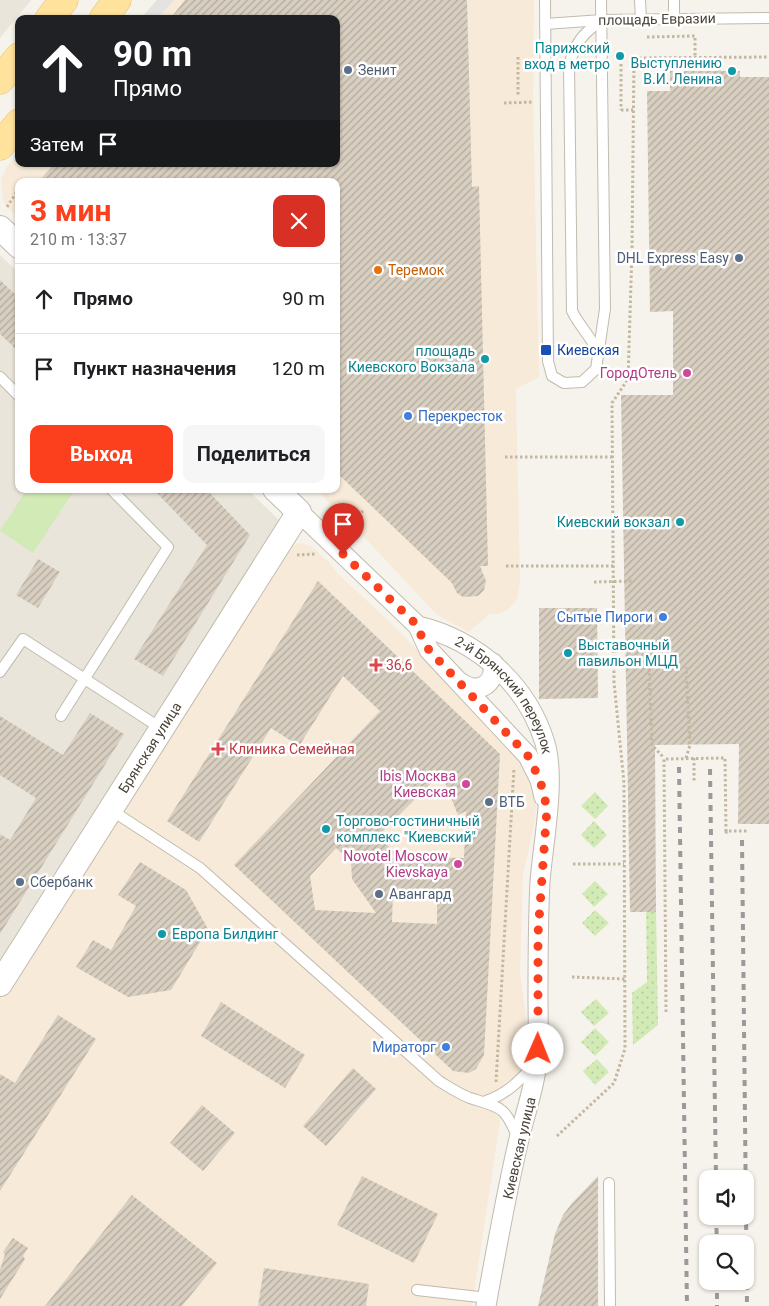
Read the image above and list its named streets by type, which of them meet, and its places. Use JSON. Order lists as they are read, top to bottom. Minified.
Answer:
{"streets":{"street":["2-й Брянский переулок","Брянская улица","Киевская улица"],"lane":["площадь Евразии"]},"crossings":[["2-й Брянский переулок","Брянская улица"],["2-й Брянский переулок","Киевская улица"]],"places":{"other":["Парижский вход в метро","Зенит","Выступлению В.И. Ленина","DHL Express Easy","Теремок","площадь Киевского Вокзала","ГородОтель","Перекресток","Киевский вокзал","Сытые Пироги","Выставочный павильон МЦД","Ibis Москва Киевская","ВТБ","Торгово-гостиничный комплекс \"Киевский\"","Novotel Moscow Kievskaya","Сбербанк","Авангард","Европа Билдинг","Мираторг"],"transit":["Киевская"],"health":["36,6","Клиника Семейная"]},"page":{"turn":["90 m","Прямо"],"then":"Затем","heading":["3 мин","210 m · 13:37"],"list":[{"name":"Прямо","value":"90 m"},{"name":"Пункт назначения","value":"120 m"}],"buttons":["Выход","Поделиться"]}}
